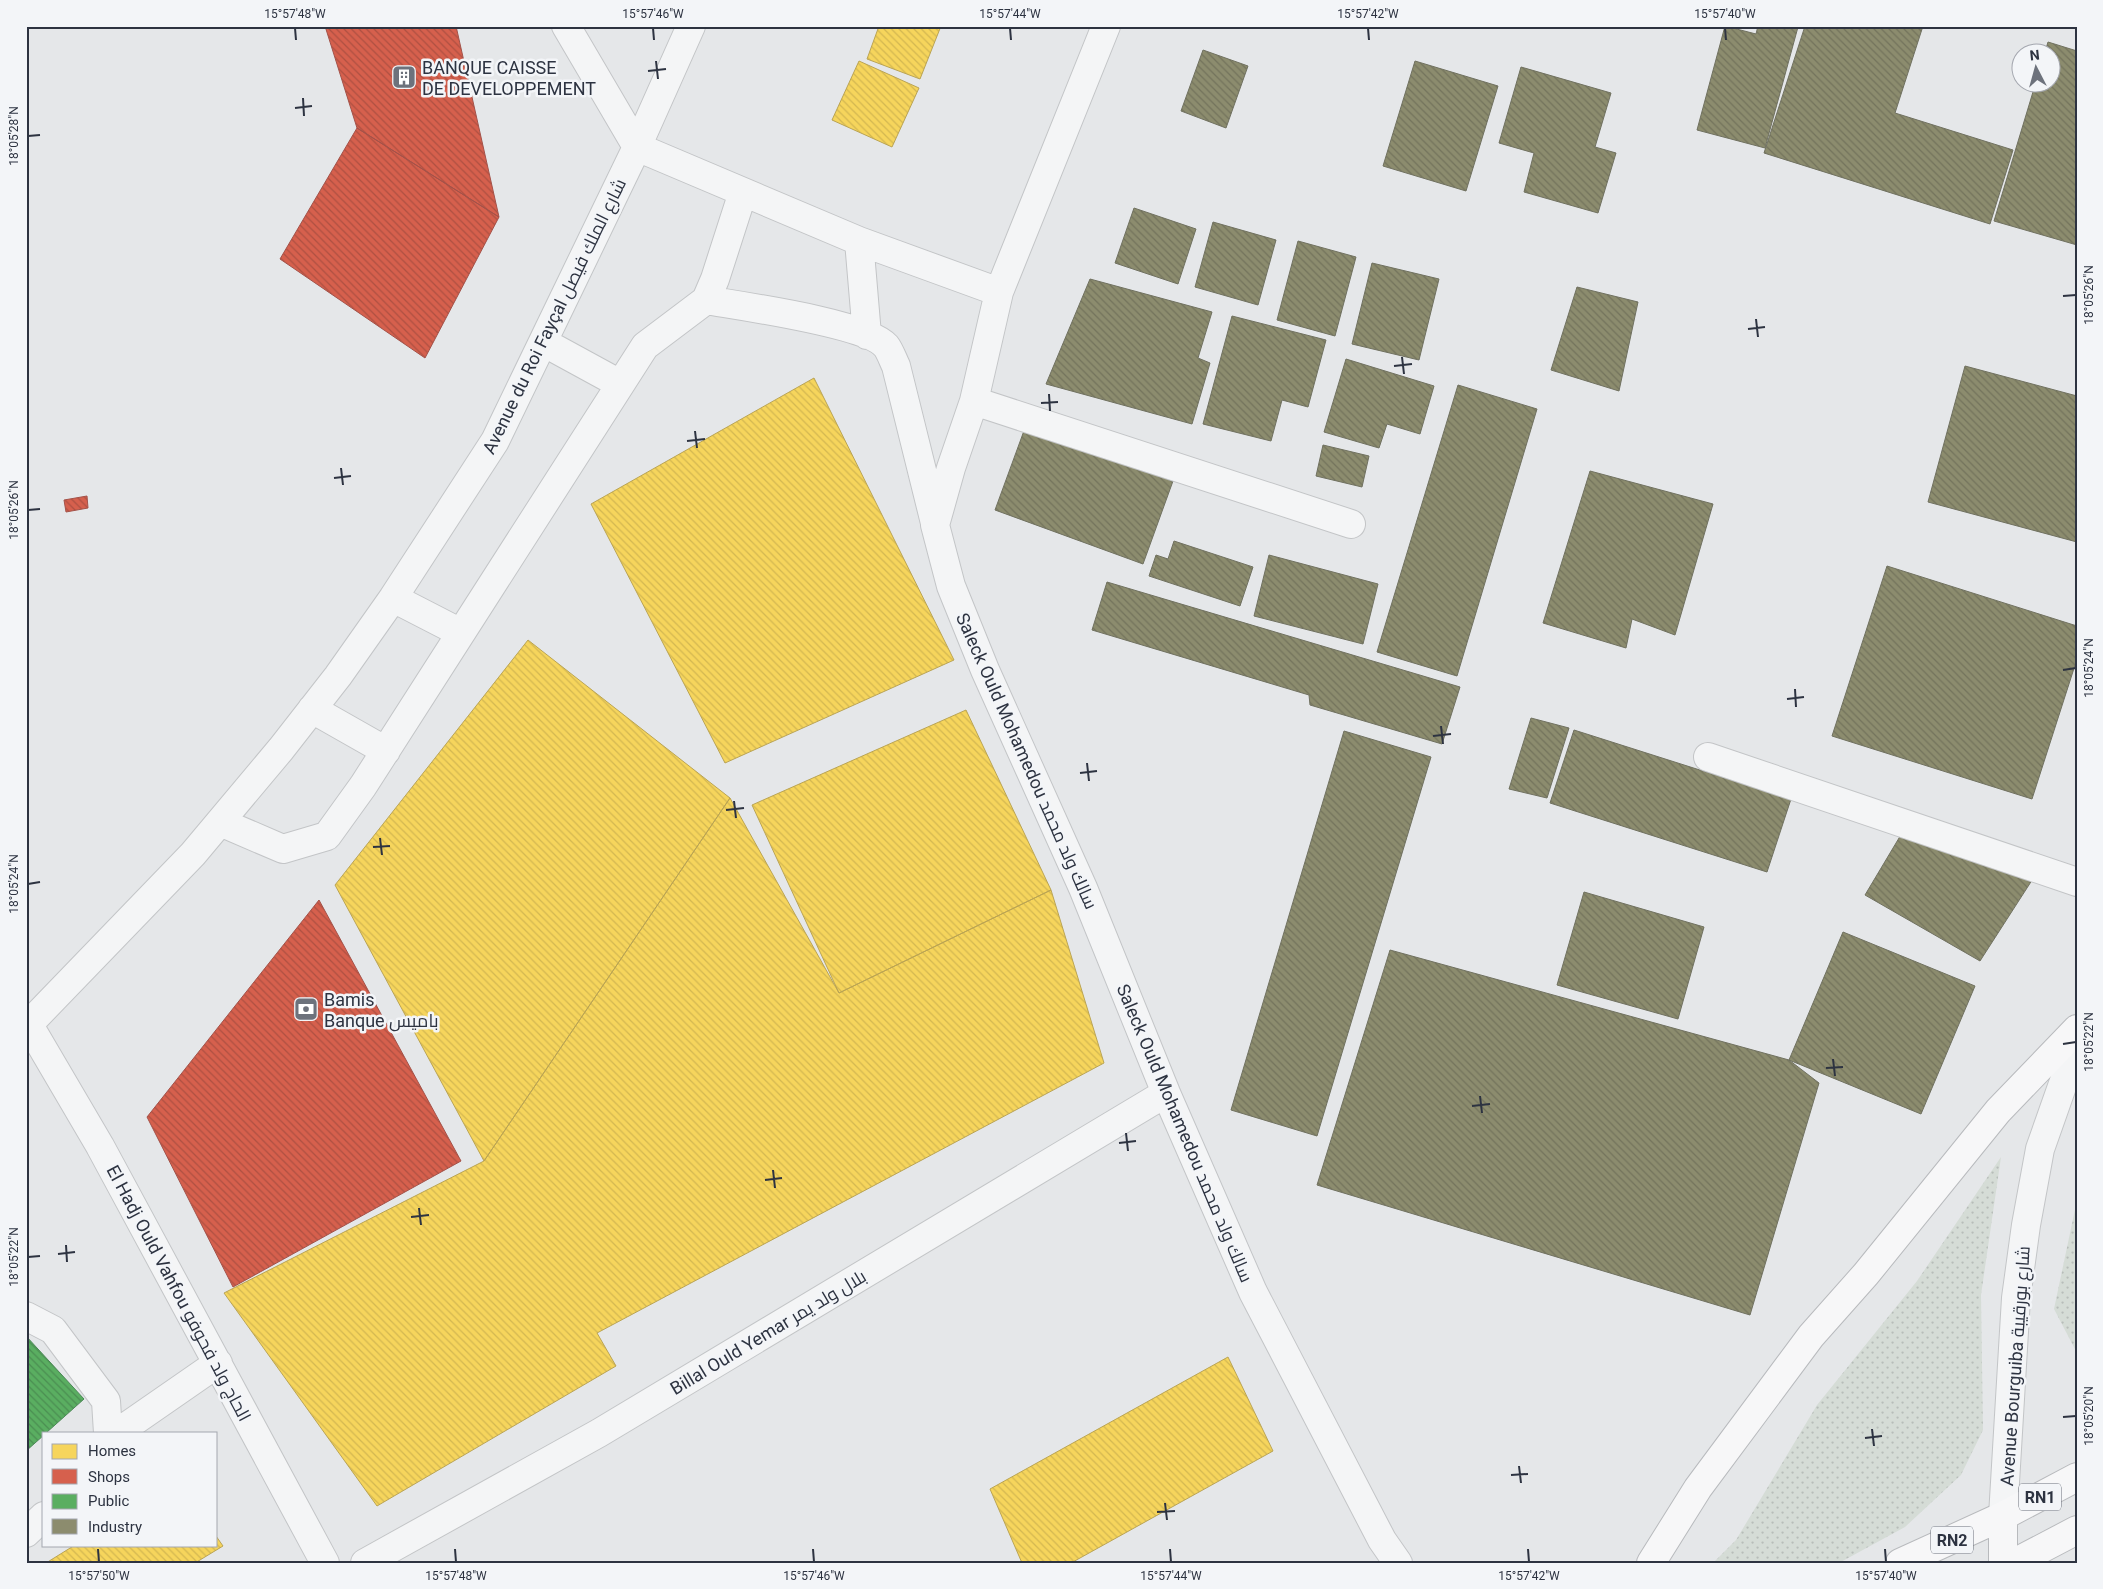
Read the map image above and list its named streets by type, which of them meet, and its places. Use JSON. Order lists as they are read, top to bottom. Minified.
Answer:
{"streets":{"highway":["RN1","RN2"],"street":["Avenue du Roi Fayçal شارع الملك فيصل","Saleck Ould Mohamedou سالك ولد محمد","El Hadj Ould Vahfou الحاج ولد فحوفو","Billal Ould Yemar بلال ولد يمر","Avenue Bourguiba شارع بورقيبة"]},"crossings":[["Avenue du Roi Fayçal شارع الملك فيصل","El Hadj Ould Vahfou الحاج ولد فحوفو"],["Saleck Ould Mohamedou سالك ولد محمد","Billal Ould Yemar بلال ولد يمر"],["Avenue Bourguiba شارع بورقيبة","RN1"],["Avenue Bourguiba شارع بورقيبة","RN2"],["RN1","RN2"]],"places":{"building":["BANQUE CAISSE DE DEVELOPPEMENT"],"bank":["Bamis Banque باميس"]},"legend":["Homes","Shops","Public","Industry"],"north":"top","coordinates":["15°57'48\"W","15°57'46\"W","15°57'44\"W","15°57'42\"W","15°57'40\"W","18°05'28\"N","18°05'26\"N","18°05'24\"N","18°05'22\"N","18°05'20\"N","15°57'50\"W"]}
